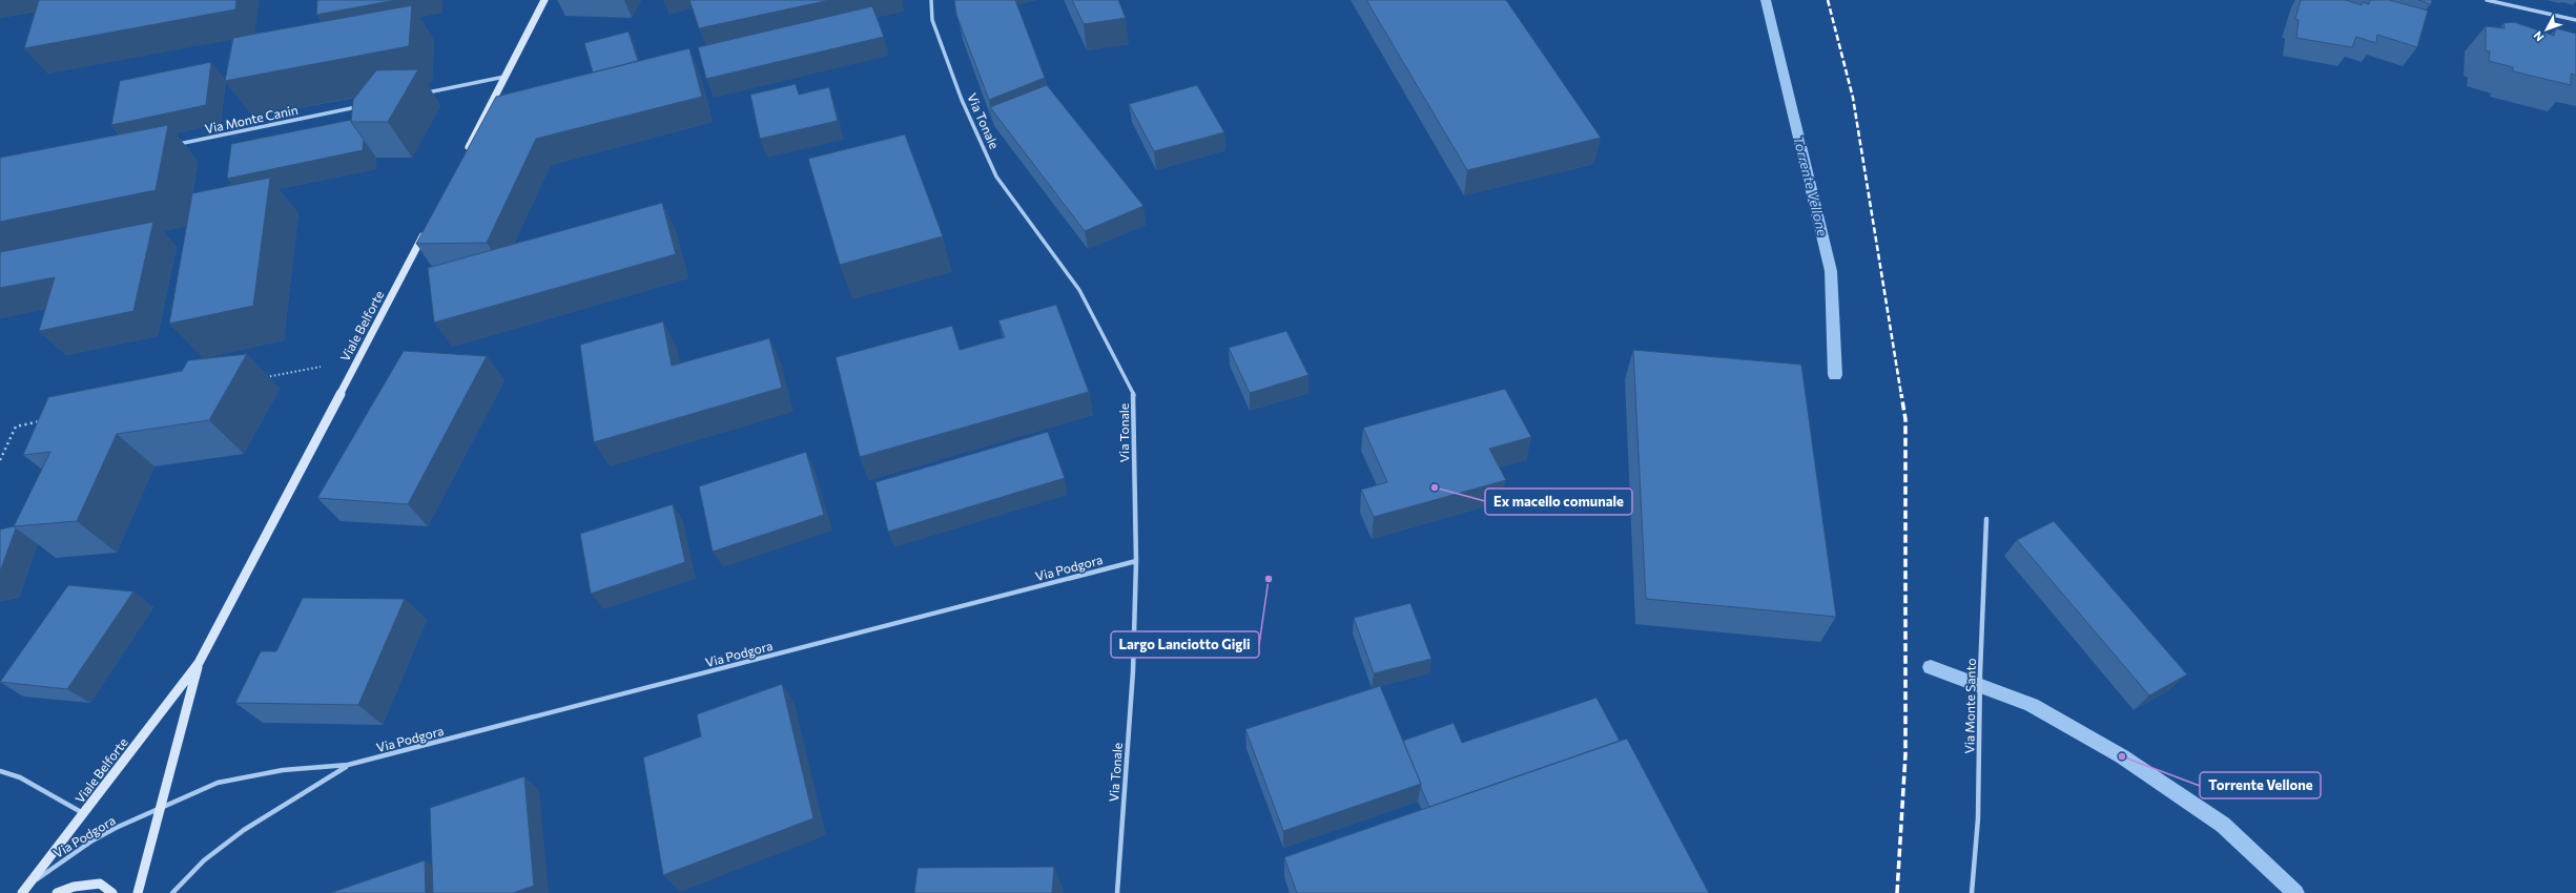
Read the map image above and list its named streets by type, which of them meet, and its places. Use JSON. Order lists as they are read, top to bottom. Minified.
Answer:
{"streets":{"main road":["Viale Belforte"],"street":["Via Monte Canin","Via Tonale","Via Podgora","Via Monte Santo"]},"crossings":[["Via Tonale","Via Podgora"],["Viale Belforte","Via Podgora"]],"water":["Torrente Vellone"],"places":["Ex macello comunale","Largo Lanciotto Gigli","Torrente Vellone"],"north":"bottom left"}
